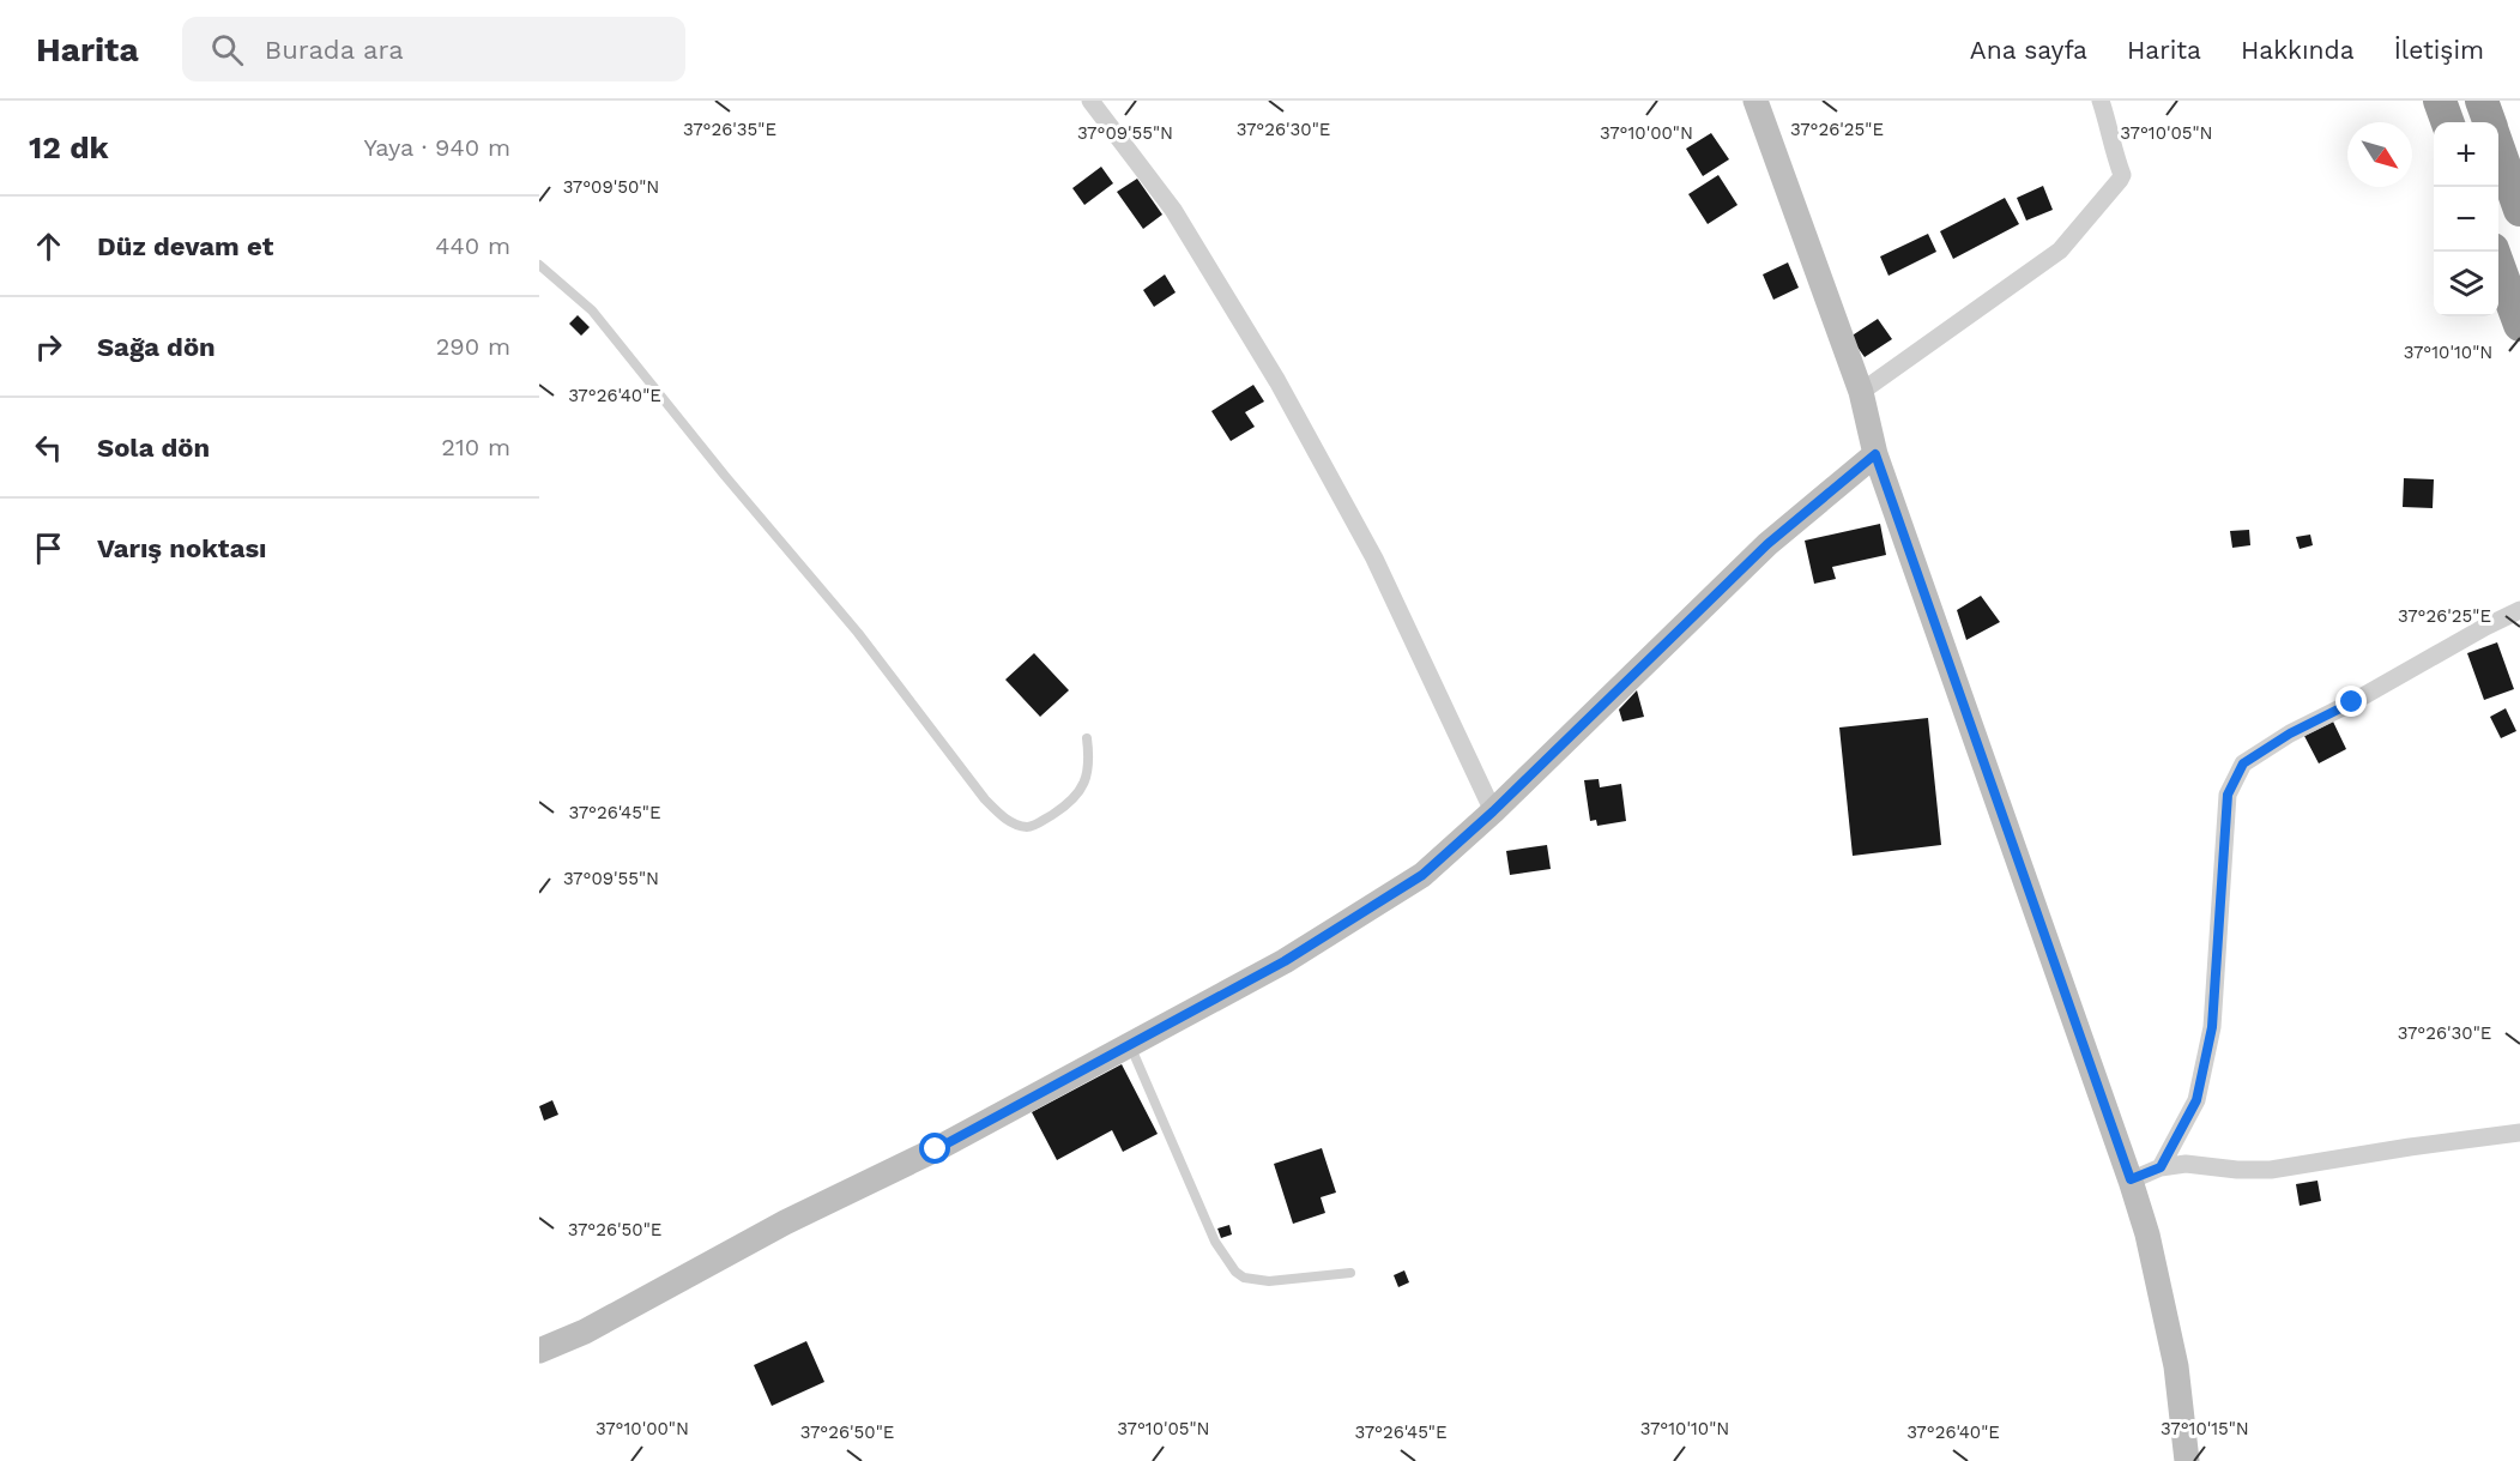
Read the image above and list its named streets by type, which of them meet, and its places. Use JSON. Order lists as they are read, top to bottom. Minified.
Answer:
{"north":"bottom right","page":{"header":"Harita","search":"Burada ara","nav":["Ana sayfa","Harita","Hakkında","İletişim"],"heading":["12 dk","Yaya · 940 m"],"map_buttons":["+","−"],"list":[["Düz devam et","440 m"],["Sağa dön","290 m"],["Sola dön","210 m"],"Varış noktası"]},"coordinates":["37°26'35\"E","37°26'30\"E","37°26'25\"E","37°09'55\"N","37°10'00\"N","37°10'05\"N","37°09'50\"N","37°10'10\"N","37°26'40\"E","37°26'45\"E","37°26'50\"E","37°10'15\"N"]}
